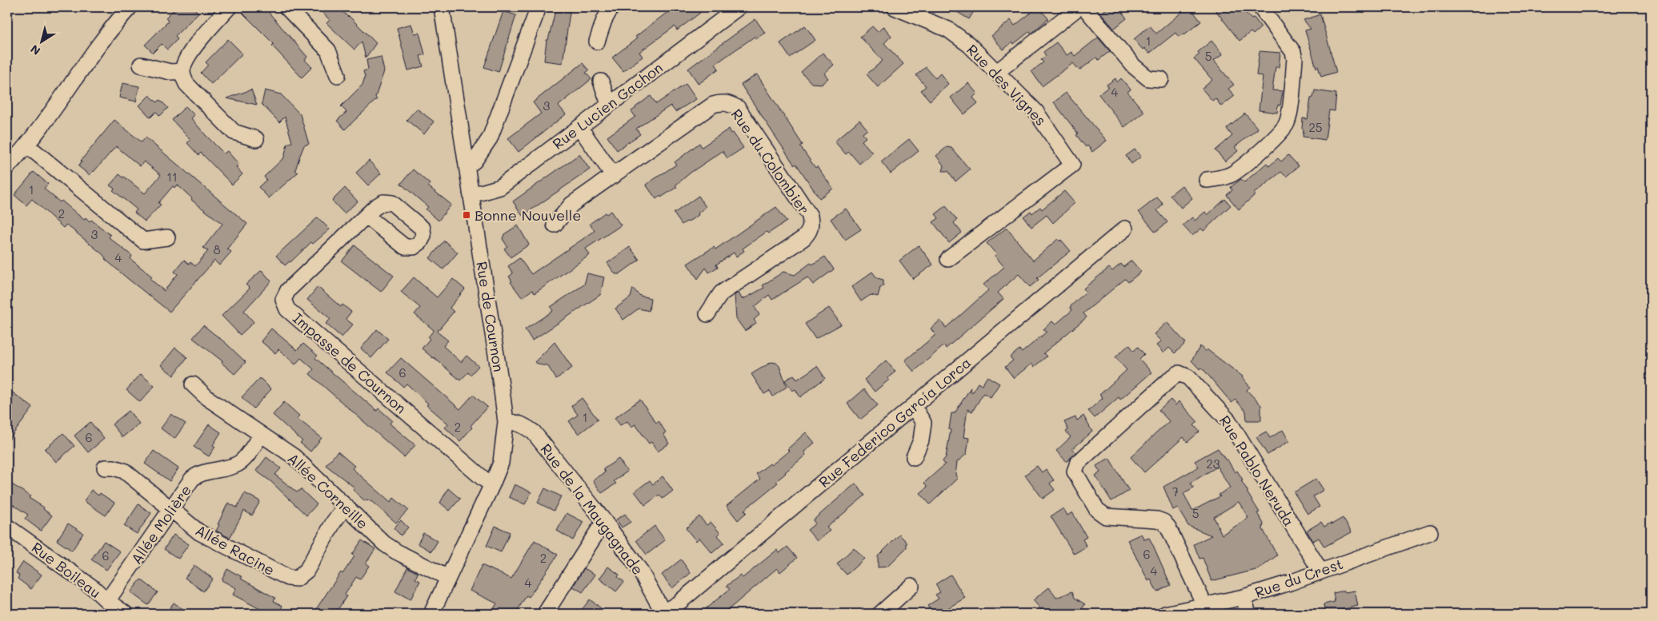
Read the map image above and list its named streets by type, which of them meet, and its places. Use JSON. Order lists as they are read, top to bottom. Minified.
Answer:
{"streets":{"street":["Rue des Vignes","Rue Lucien Gachon","Rue du Colombier","Rue de Cournon","Impasse de Cournon","Rue Federico García Lorca","Rue Pablo Neruda","Allée Corneille","Rue de la Maugagnade","Allée Molière","Allée Racine","Rue Boileau","Rue du Crest"]},"crossings":[["Rue Lucien Gachon","Rue de Cournon"],["Rue de Cournon","Impasse de Cournon"],["Rue de Cournon","Allée Corneille"],["Rue de Cournon","Rue de la Maugagnade"],["Rue Federico García Lorca","Rue de la Maugagnade"],["Rue Pablo Neruda","Rue du Crest"],["Allée Corneille","Allée Molière"],["Allée Corneille","Allée Racine"],["Allée Molière","Allée Racine"],["Allée Molière","Rue Boileau"]],"places":{"transit":["Bonne Nouvelle"]},"house_numbers":["1","5","4","3","25","11","1","2","3","8","4","6","1","2","6","23","7","5","6","6","2","4","4"],"north":"bottom left"}
